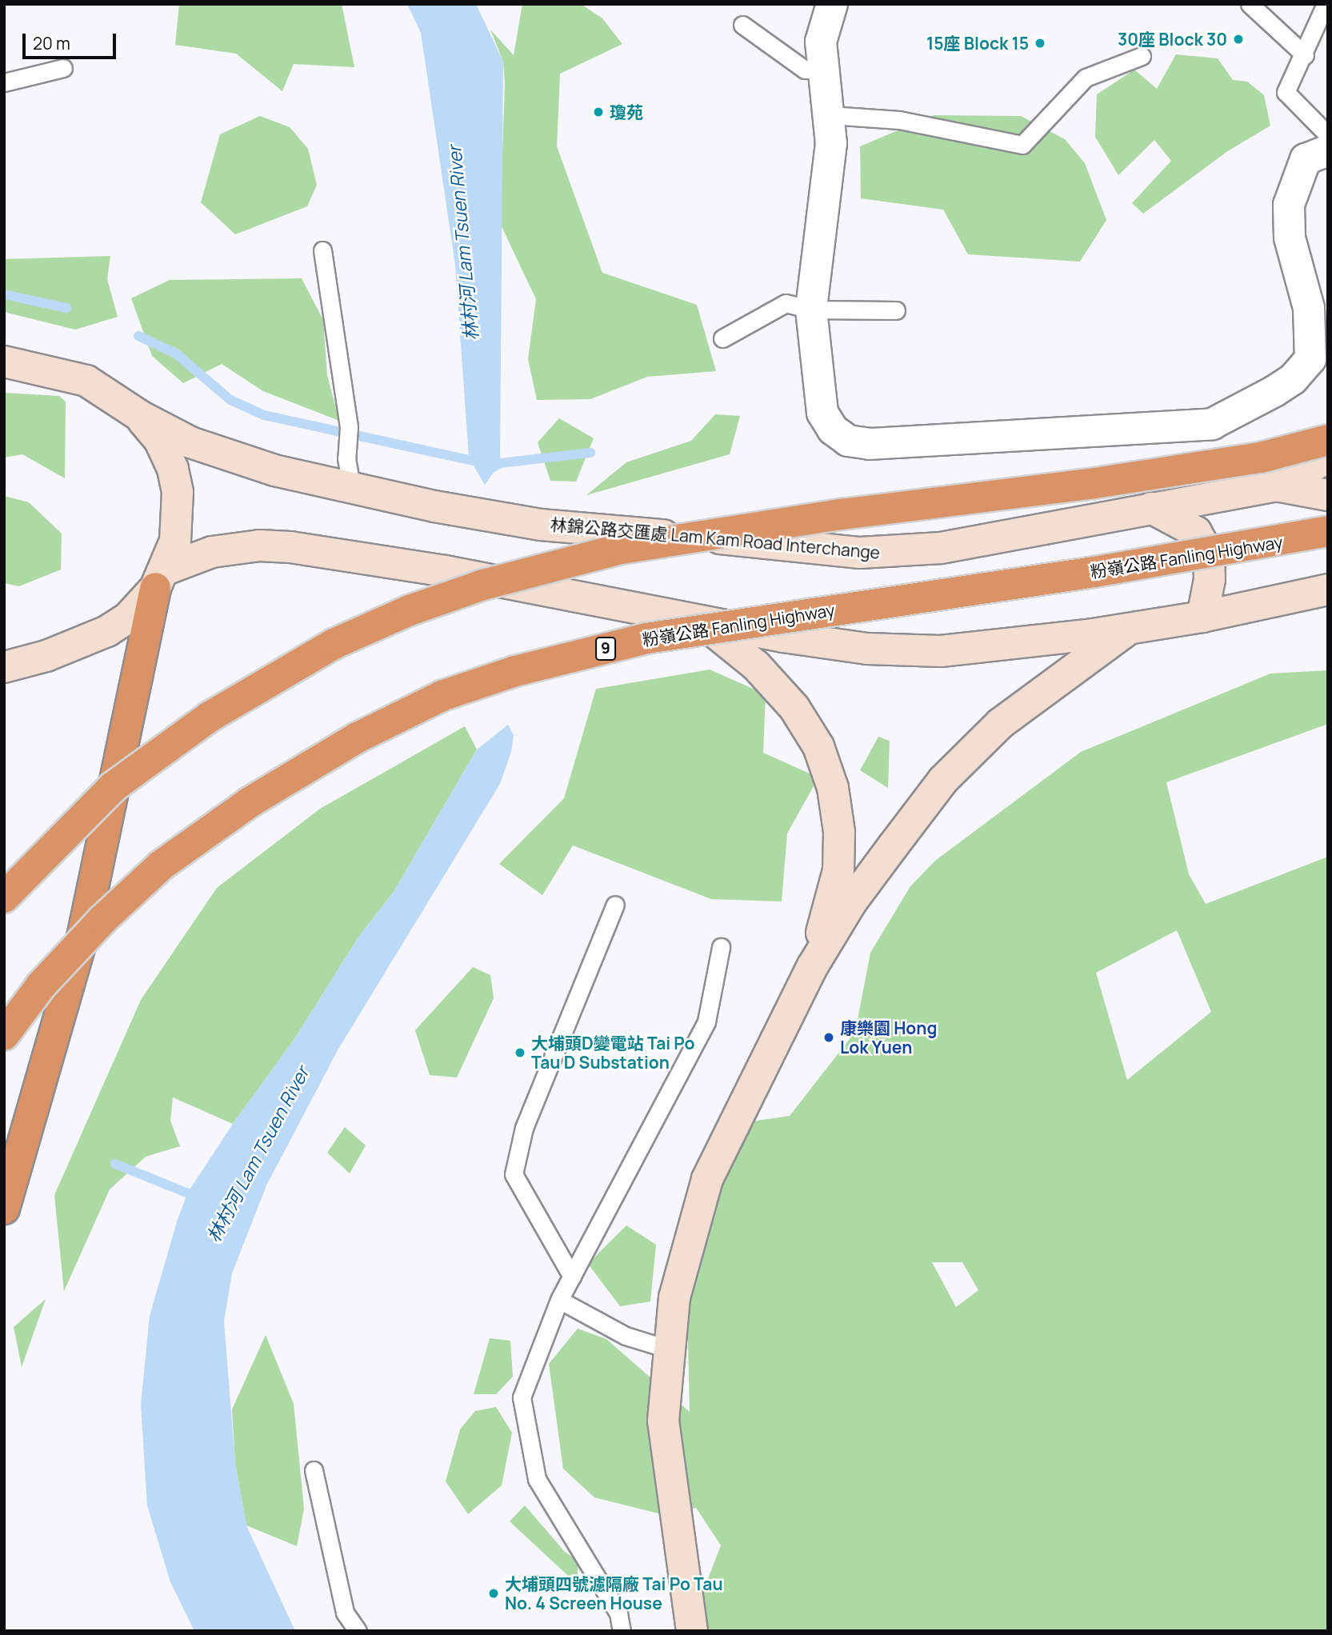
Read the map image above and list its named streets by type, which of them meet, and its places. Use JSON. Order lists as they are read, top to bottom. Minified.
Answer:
{"streets":{"highway":["粉嶺公路 Fanling Highway","9"],"main road":["林錦公路交匯處 Lam Kam Road Interchange"]},"water":["林村河 Lam Tsuen River"],"places":["30座 Block 30","15座 Block 15","瓊苑","康樂園 Hong Lok Yuen","大埔頭D變電站 Tai Po Tau D Substation","大埔頭四號濾隔廠 Tai Po Tau No. 4 Screen House"],"scale_bar":"20 m"}
